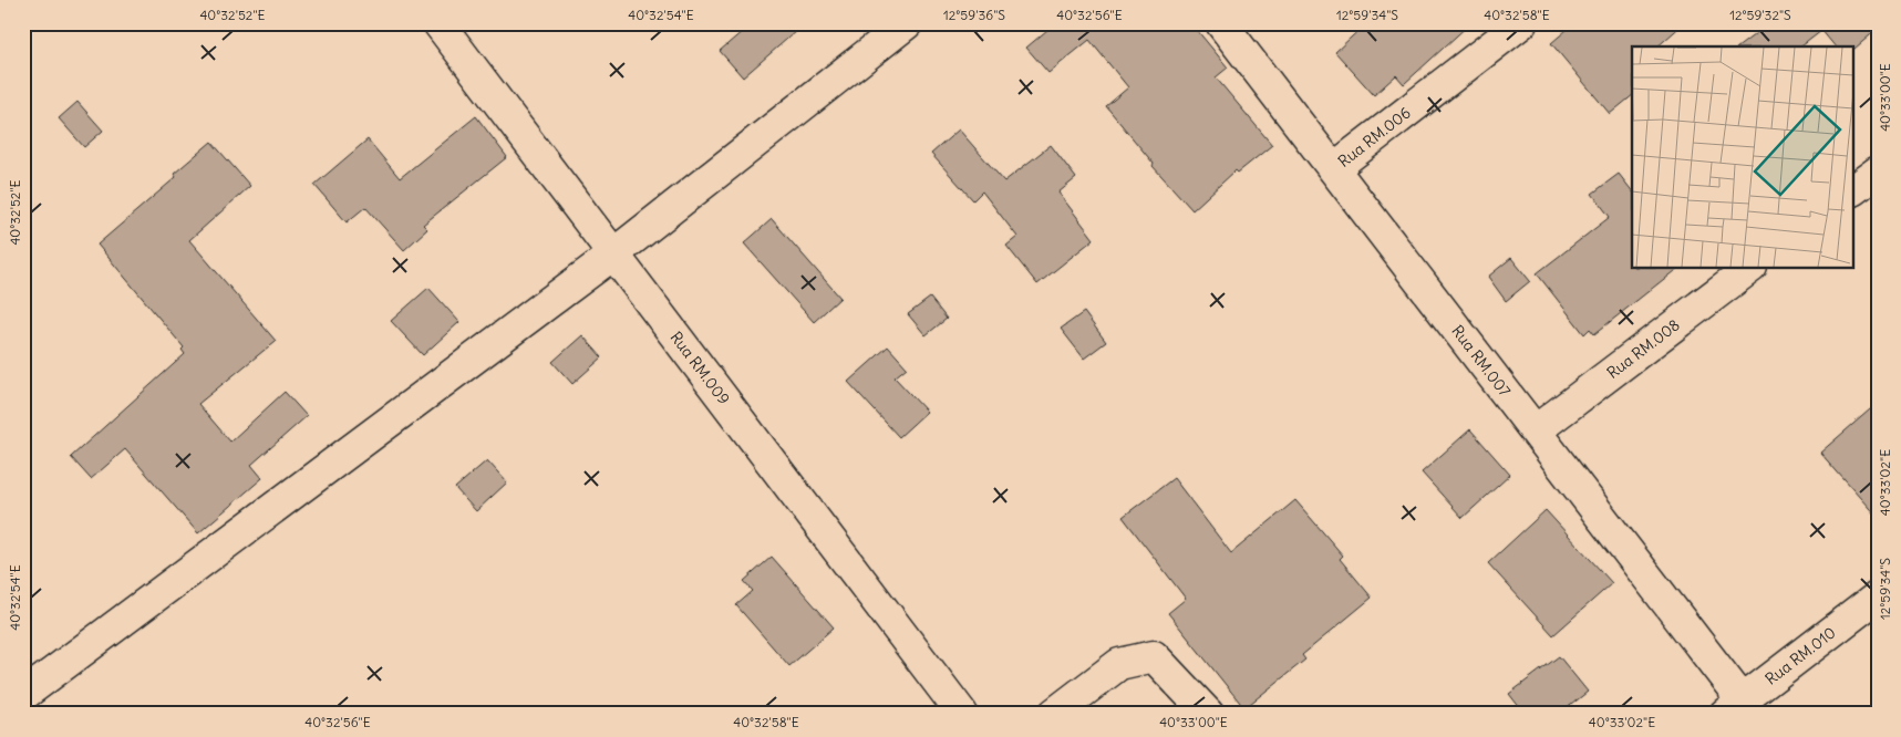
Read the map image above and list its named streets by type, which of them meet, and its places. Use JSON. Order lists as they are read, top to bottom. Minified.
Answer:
{"streets":{"street":["Rua RM.006","Rua RM.008","Rua RM.007","Rua RM.009","Rua RM.010"]},"crossings":[["Rua RM.006","Rua RM.007"],["Rua RM.008","Rua RM.007"],["Rua RM.007","Rua RM.010"]],"coordinates":["40°32'52\"E","40°32'54\"E","12°59'36\"S","40°32'56\"E","12°59'34\"S","40°32'58\"E","12°59'32\"S","40°33'00\"E","40°33'02\"E"]}
